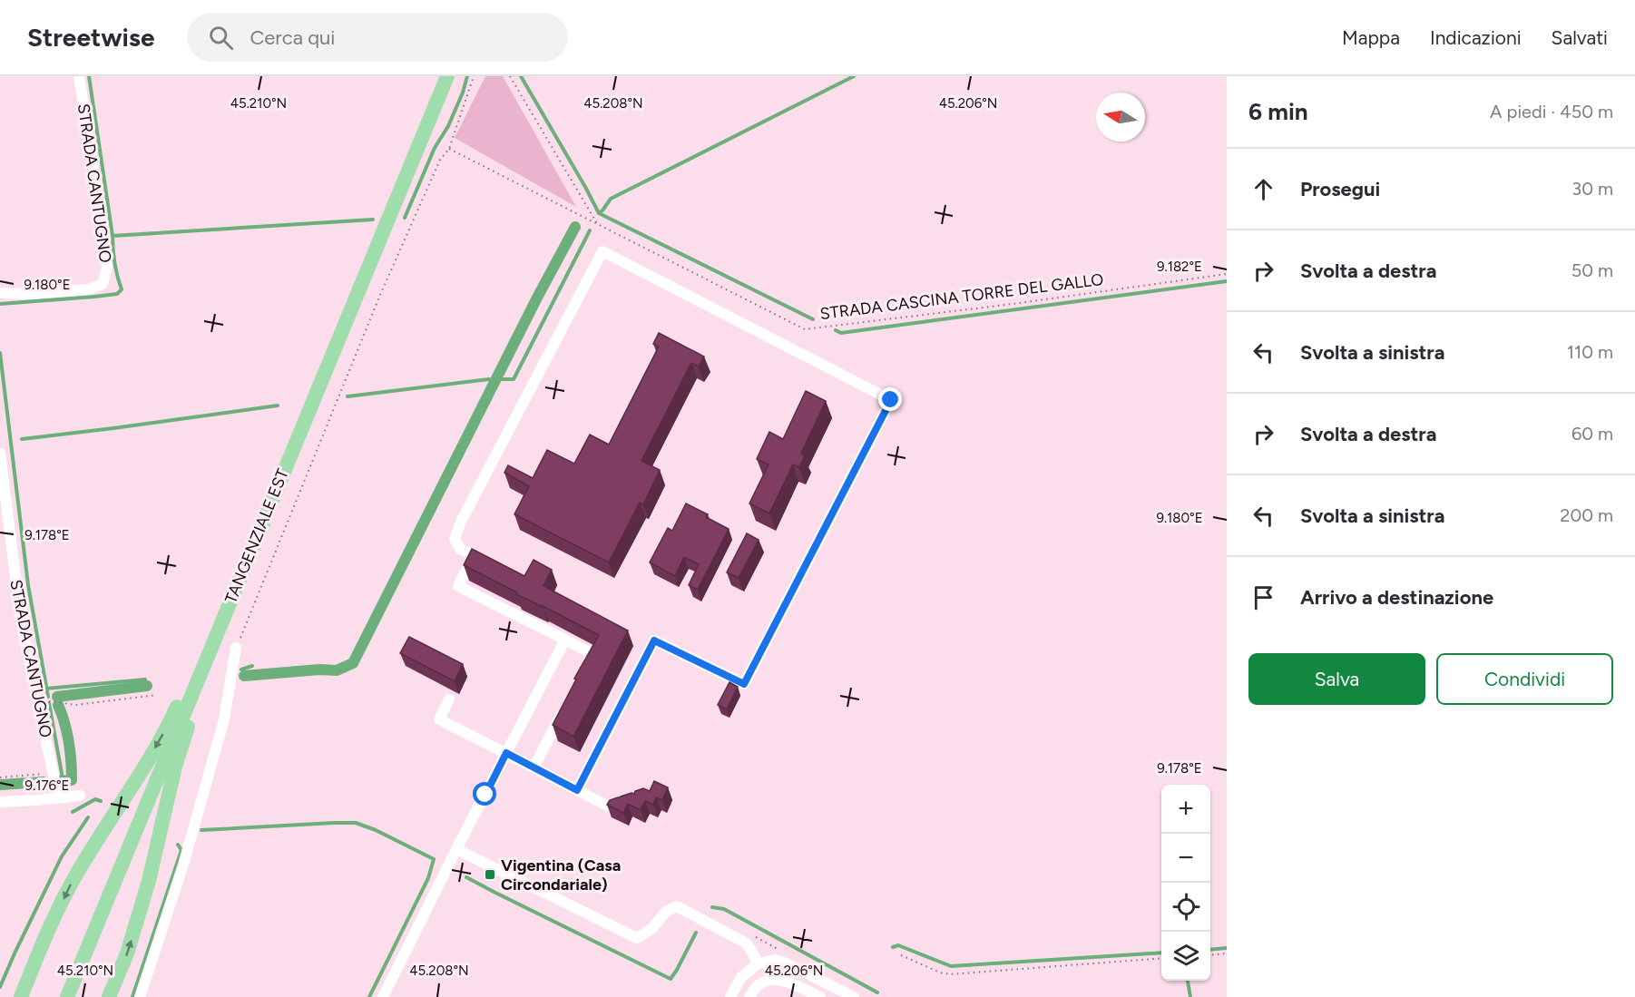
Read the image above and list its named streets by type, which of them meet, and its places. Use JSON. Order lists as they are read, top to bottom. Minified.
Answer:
{"streets":{"highway":["TANGENZIALE EST"],"street":["STRADA CANTUGNO"],"path":["STRADA CASCINA TORRE DEL GALLO"]},"places":{"transit":["Vigentina (Casa Circondariale)"]},"north":"left","page":{"header":"Streetwise","search":"Cerca qui","nav":["Mappa","Indicazioni","Salvati"],"heading":["6 min","A piedi · 450 m"],"list":[["Prosegui","30 m"],["Svolta a destra","50 m"],["Svolta a sinistra","110 m"],["Svolta a destra","60 m"],["Svolta a sinistra","200 m"],"Arrivo a destinazione"],"buttons":["Salva","Condividi"],"map_buttons":["+","−"]},"coordinates":["45.210°N","45.208°N","45.206°N","9.182°E","9.180°E","9.178°E","9.176°E"]}
